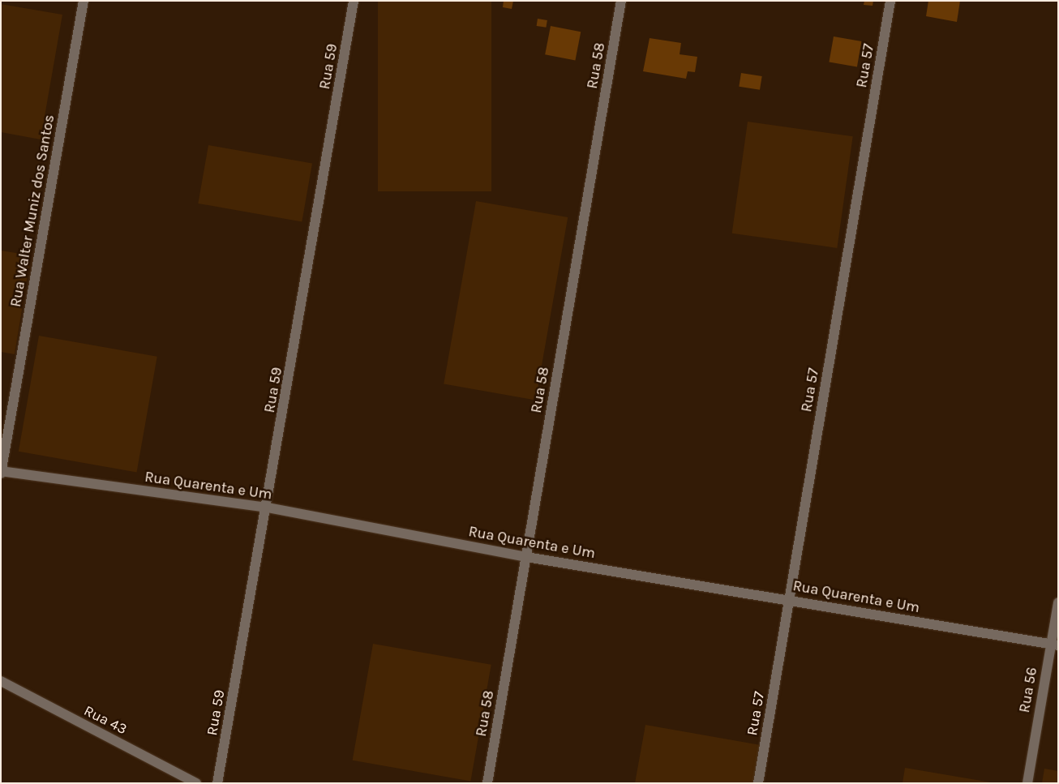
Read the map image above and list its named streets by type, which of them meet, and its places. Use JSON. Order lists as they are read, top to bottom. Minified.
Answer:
{"streets":{"street":["Rua 58","Rua 57","Rua 59","Rua Walter Muniz dos Santos","Rua Quarenta e Um","Rua 56","Rua 43"]},"crossings":[["Rua 58","Rua Quarenta e Um"],["Rua 57","Rua Quarenta e Um"],["Rua 59","Rua Quarenta e Um"],["Rua Walter Muniz dos Santos","Rua Quarenta e Um"],["Rua Quarenta e Um","Rua 56"]]}
